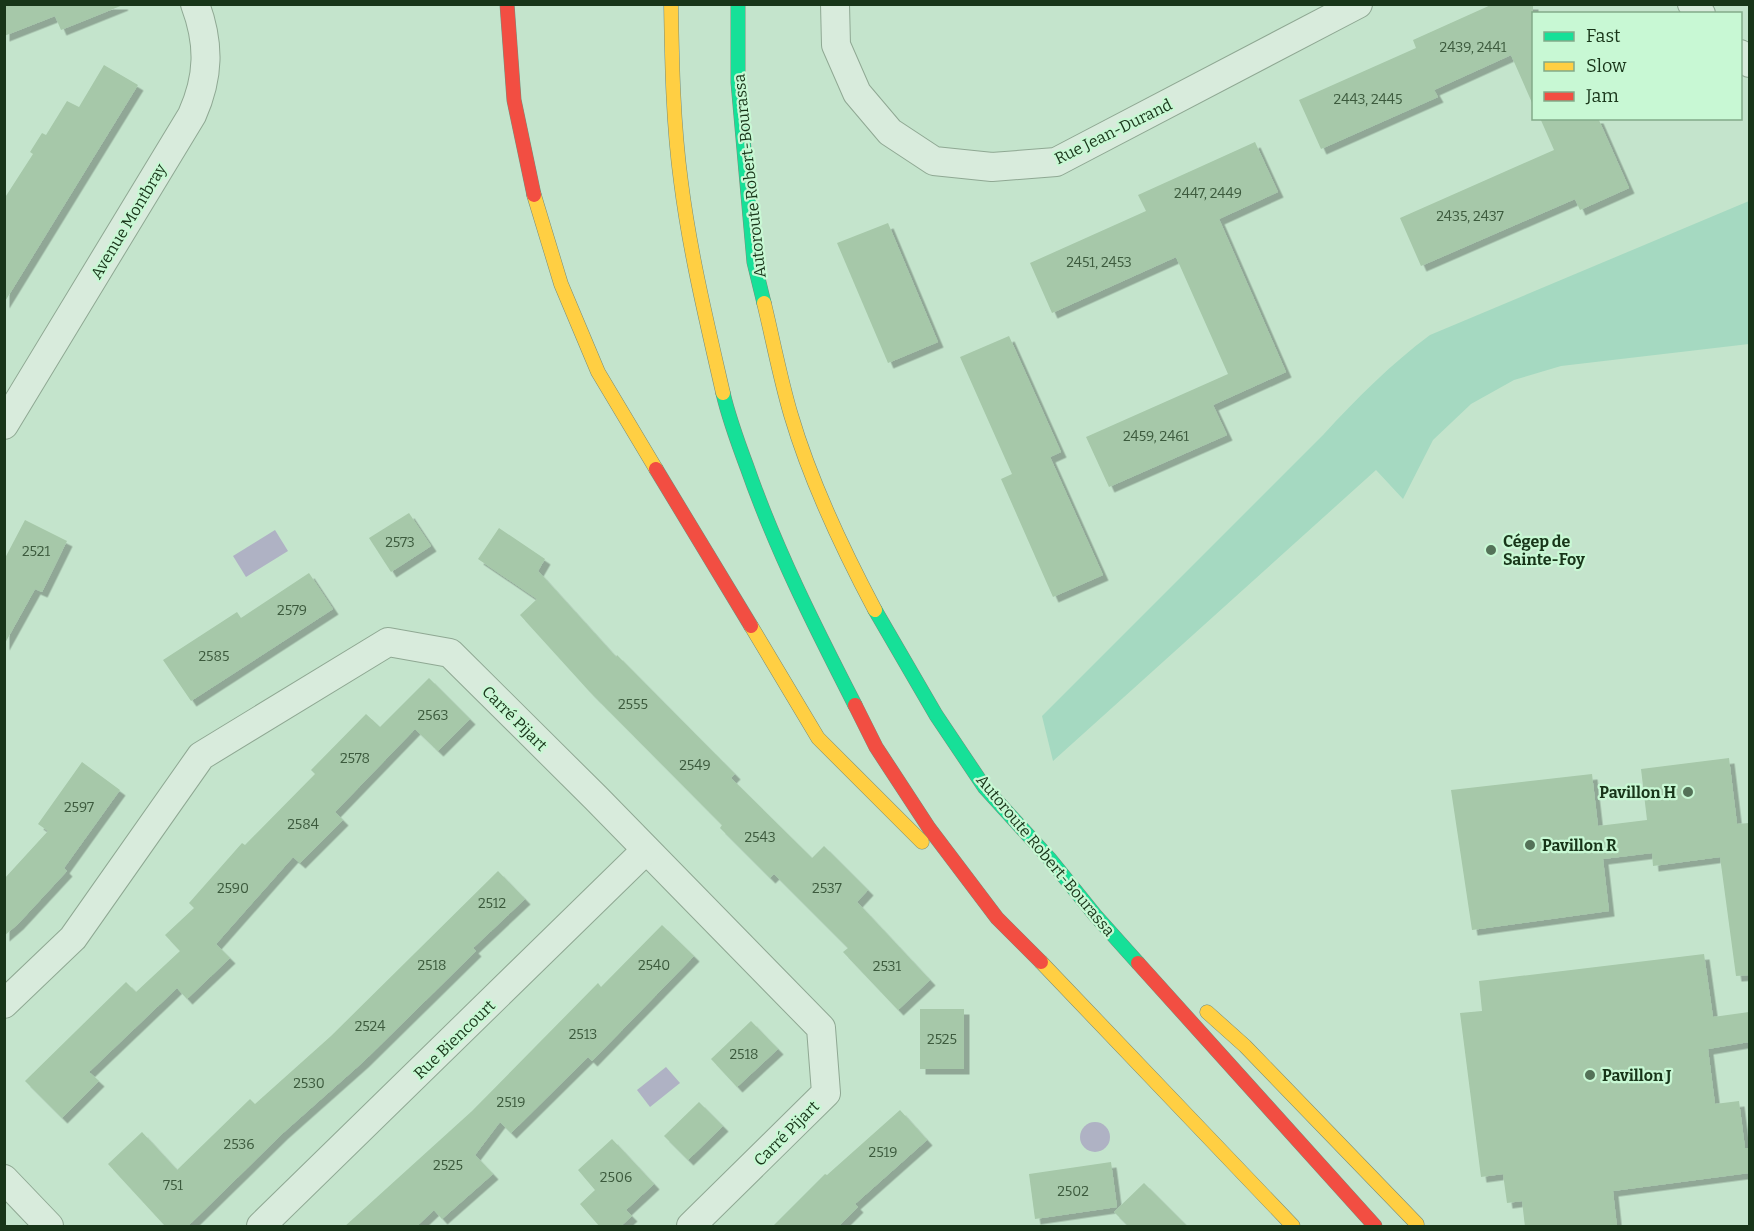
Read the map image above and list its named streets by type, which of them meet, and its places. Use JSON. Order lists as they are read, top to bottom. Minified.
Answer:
{"streets":{"highway":["Autoroute Robert-Bourassa"],"street":["Rue Jean-Durand","Avenue Montbray","Carré Pijart","Rue Biencourt"]},"crossings":[["Carré Pijart","Rue Biencourt"]],"places":["Cégep de Sainte-Foy","Pavillon H","Pavillon R","Pavillon J"],"house_numbers":["2439, 2441","2443, 2445","2447, 2449","2435, 2437","2451, 2453","2459, 2461","2573","2521","2579","2585","2555","2563","2578","2549","2597","2584","2543","2590","2537","2512","2518","2540","2531","2524","2513","2525","2518","2530","2519","2536","2519","2525","2506","751","2502"],"legend":["Fast","Slow","Jam"]}
